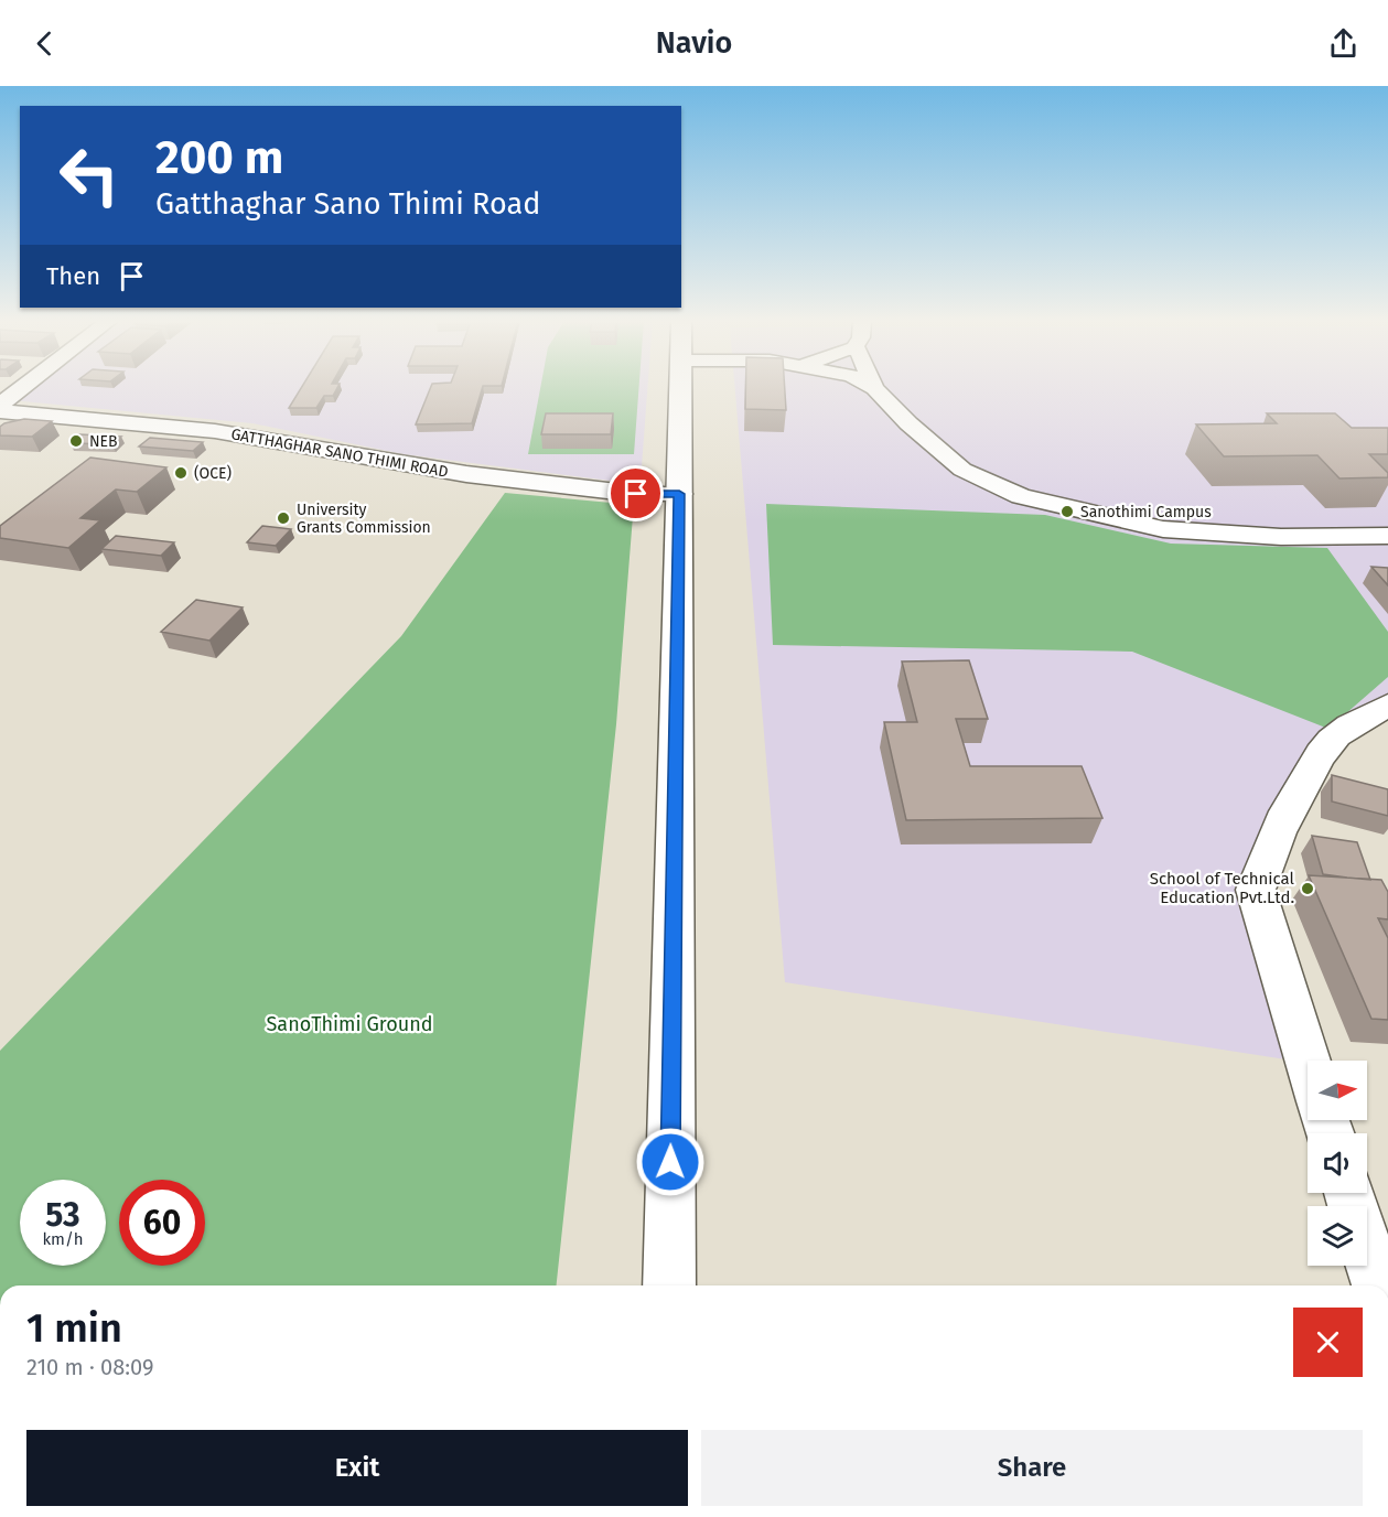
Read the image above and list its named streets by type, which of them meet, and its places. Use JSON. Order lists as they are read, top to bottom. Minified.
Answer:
{"streets":{"main road":["GATTHAGHAR SANO THIMI ROAD"]},"parks":["SanoThimi Ground"],"places":["NEB","(OCE)","Sanothimi Campus","University Grants Commission","School of Technical Education Pvt.Ltd."],"north":"right","page":{"header":"Navio","turn":["200 m","Gatthaghar Sano Thimi Road"],"then":"Then","speed":"53 km/h","limit":"60","heading":["1 min","210 m · 08:09"],"buttons":["Exit","Share"]}}
